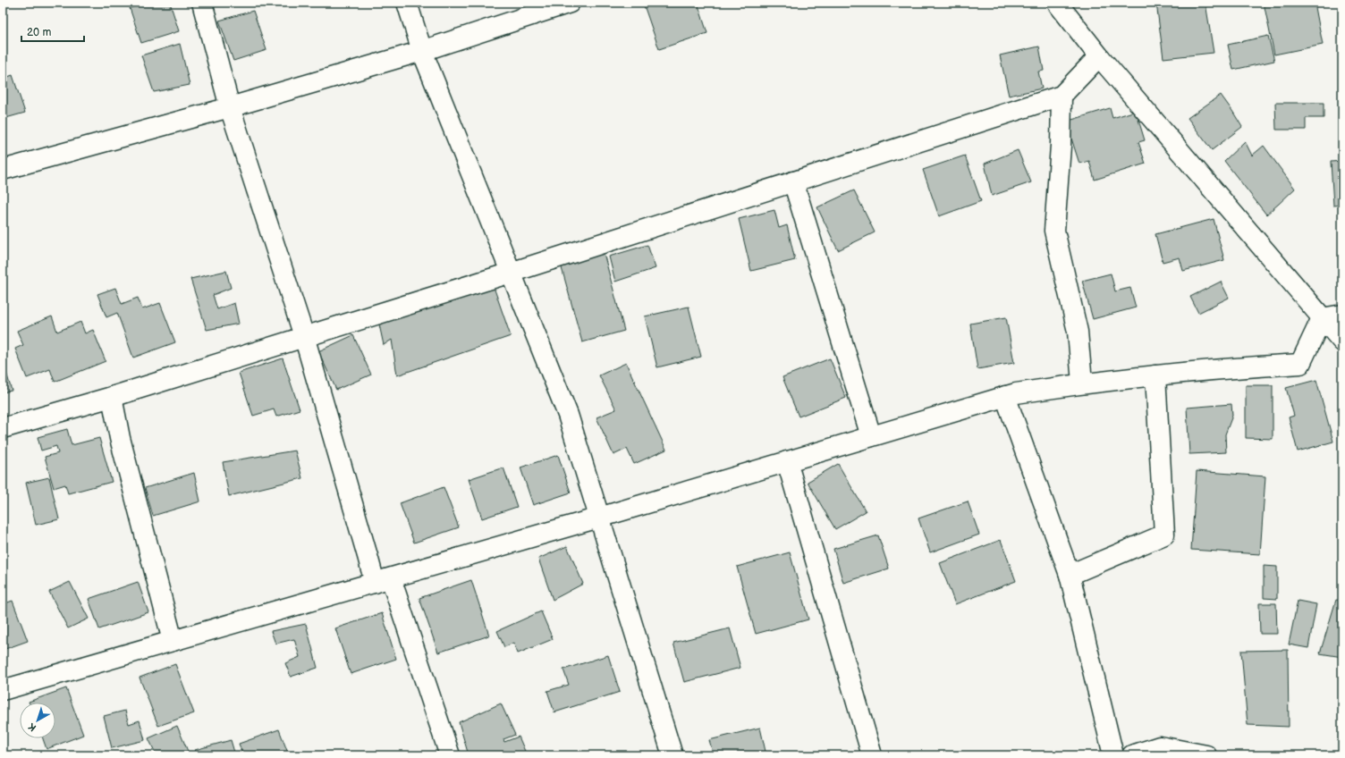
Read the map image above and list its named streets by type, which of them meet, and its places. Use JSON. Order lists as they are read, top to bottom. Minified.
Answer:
{"scale_bar":"20 m","north":"bottom left"}
